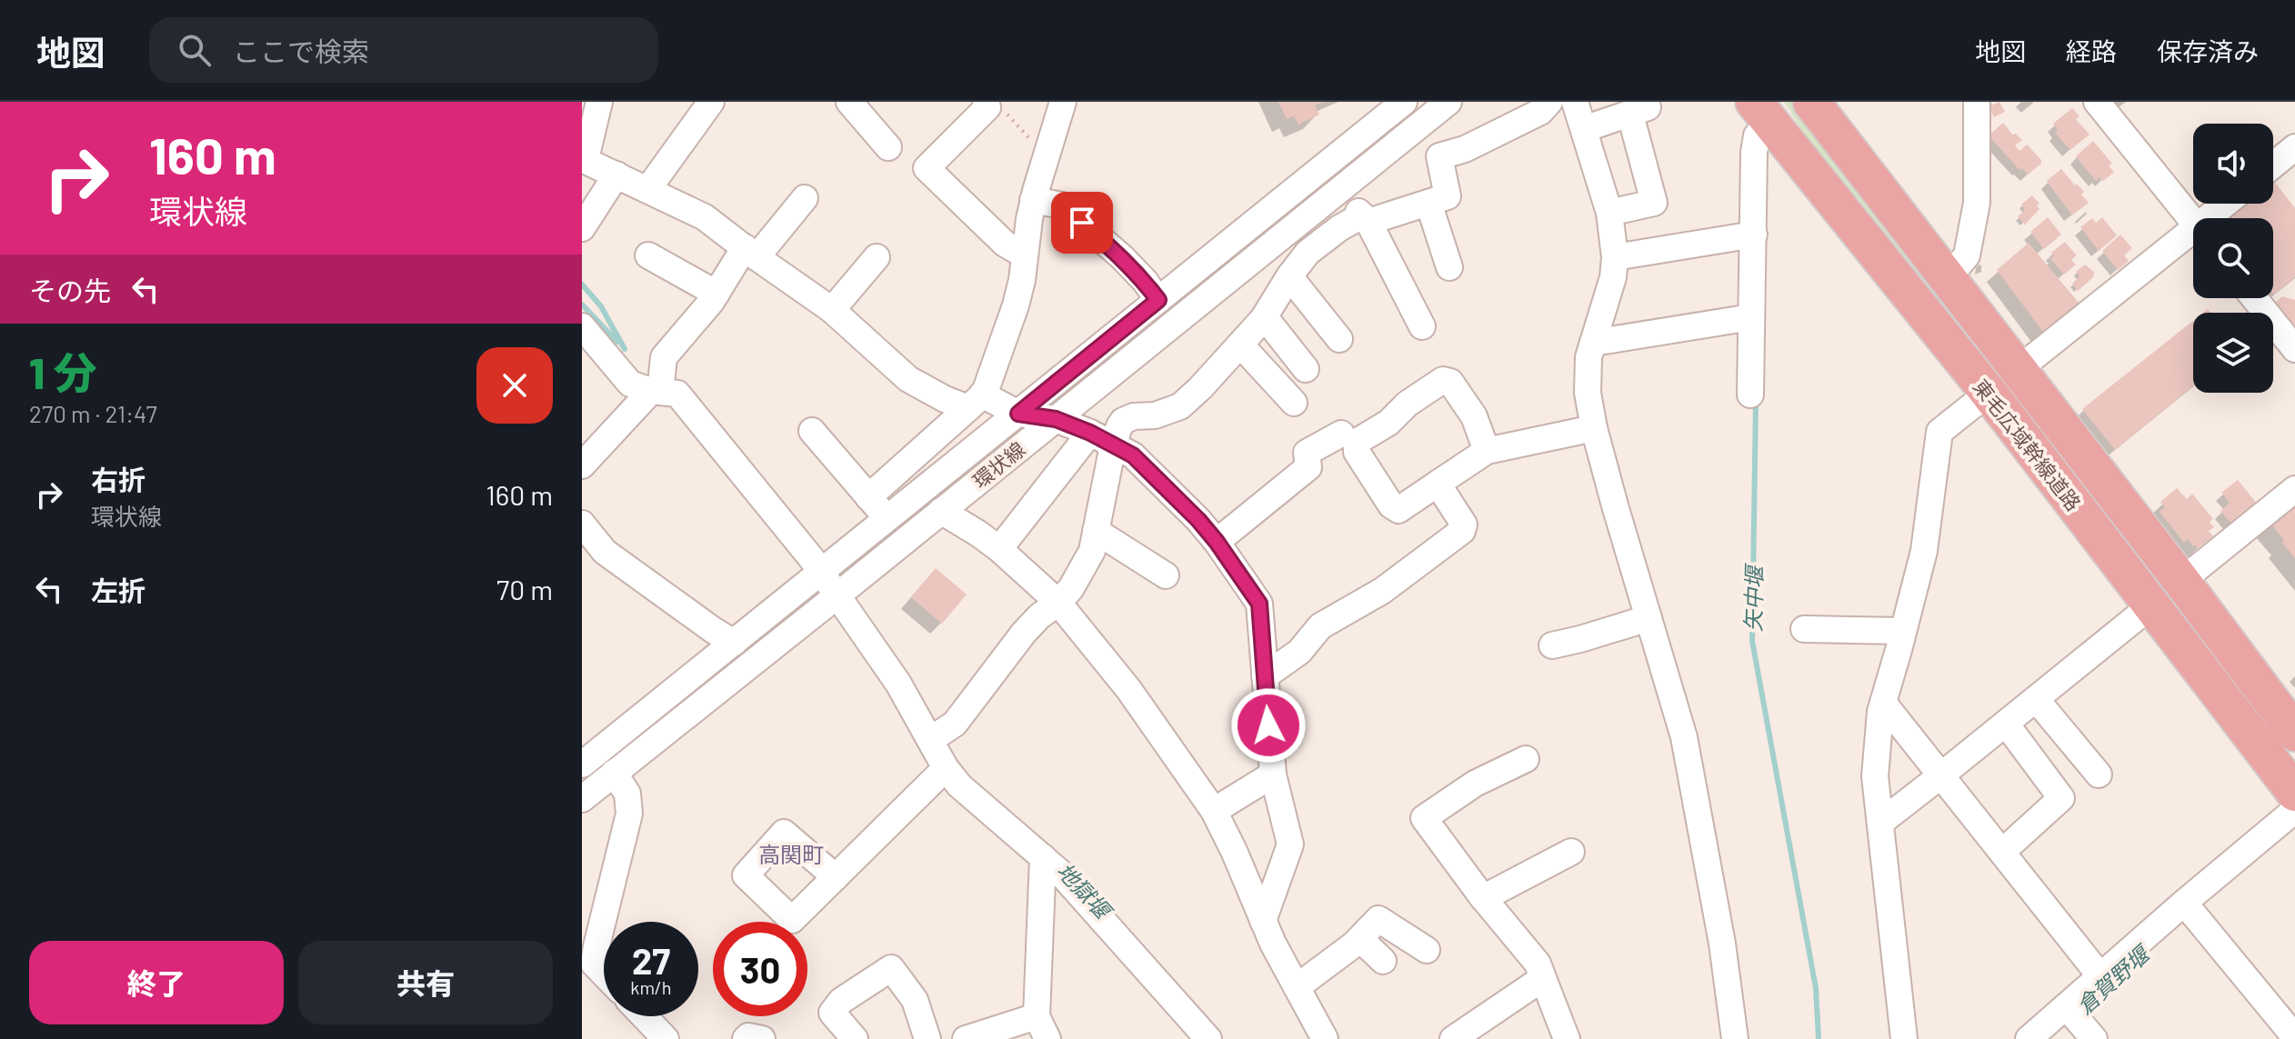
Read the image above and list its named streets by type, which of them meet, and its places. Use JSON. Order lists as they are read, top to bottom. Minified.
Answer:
{"streets":{"highway":["東毛広域幹線道路"],"street":["環状線"]},"districts":["高関町"],"water":["矢中堰","地獄堰","倉賀野堰"],"page":{"header":"地図","search":"ここで検索","nav":["地図","経路","保存済み"],"turn":["160 m","環状線"],"then":"その先","heading":["1 分","270 m · 21:47"],"list":[{"name":"右折","note":"環状線","value":"160 m"},{"name":"左折","value":"70 m"}],"speed":"27 km/h","limit":"30","buttons":["終了","共有"]}}
